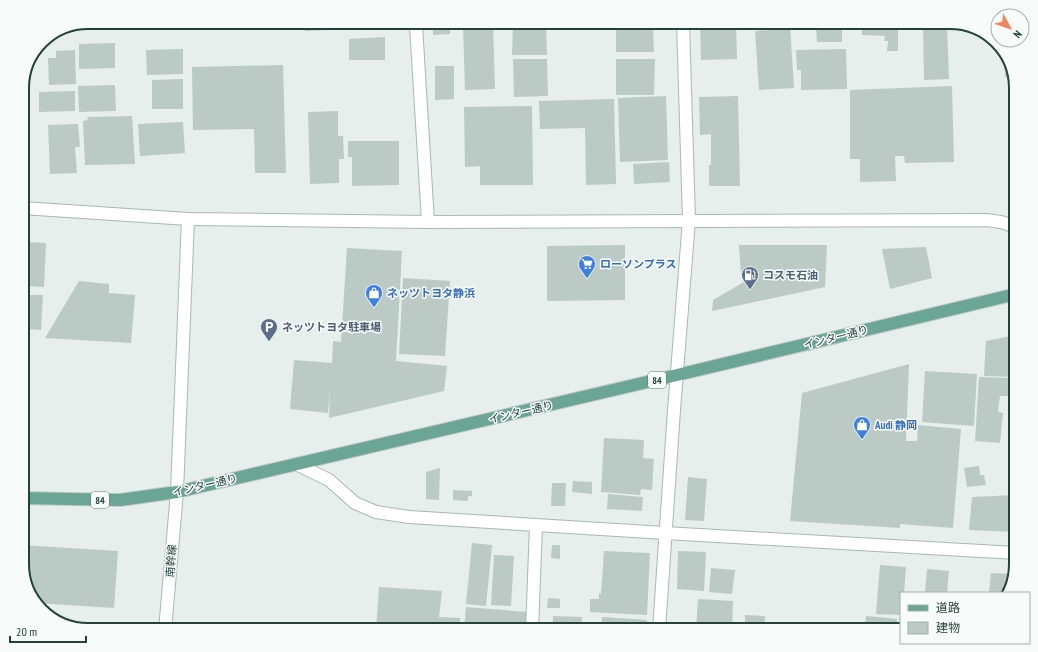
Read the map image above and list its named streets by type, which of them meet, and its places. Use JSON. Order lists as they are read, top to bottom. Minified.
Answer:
{"streets":{"main road":["インター通り","84"],"street":["南幹線"]},"crossings":[["インター通り","南幹線"]],"places":{"supermarket":["ローソンプラス"],"fuel station":["コスモ石油"],"shop":["ネッツトヨタ静浜","Audi 静岡"],"parking":["ネッツトヨタ駐車場"]},"legend":["道路","建物"],"scale_bar":"20 m","north":"bottom right"}
